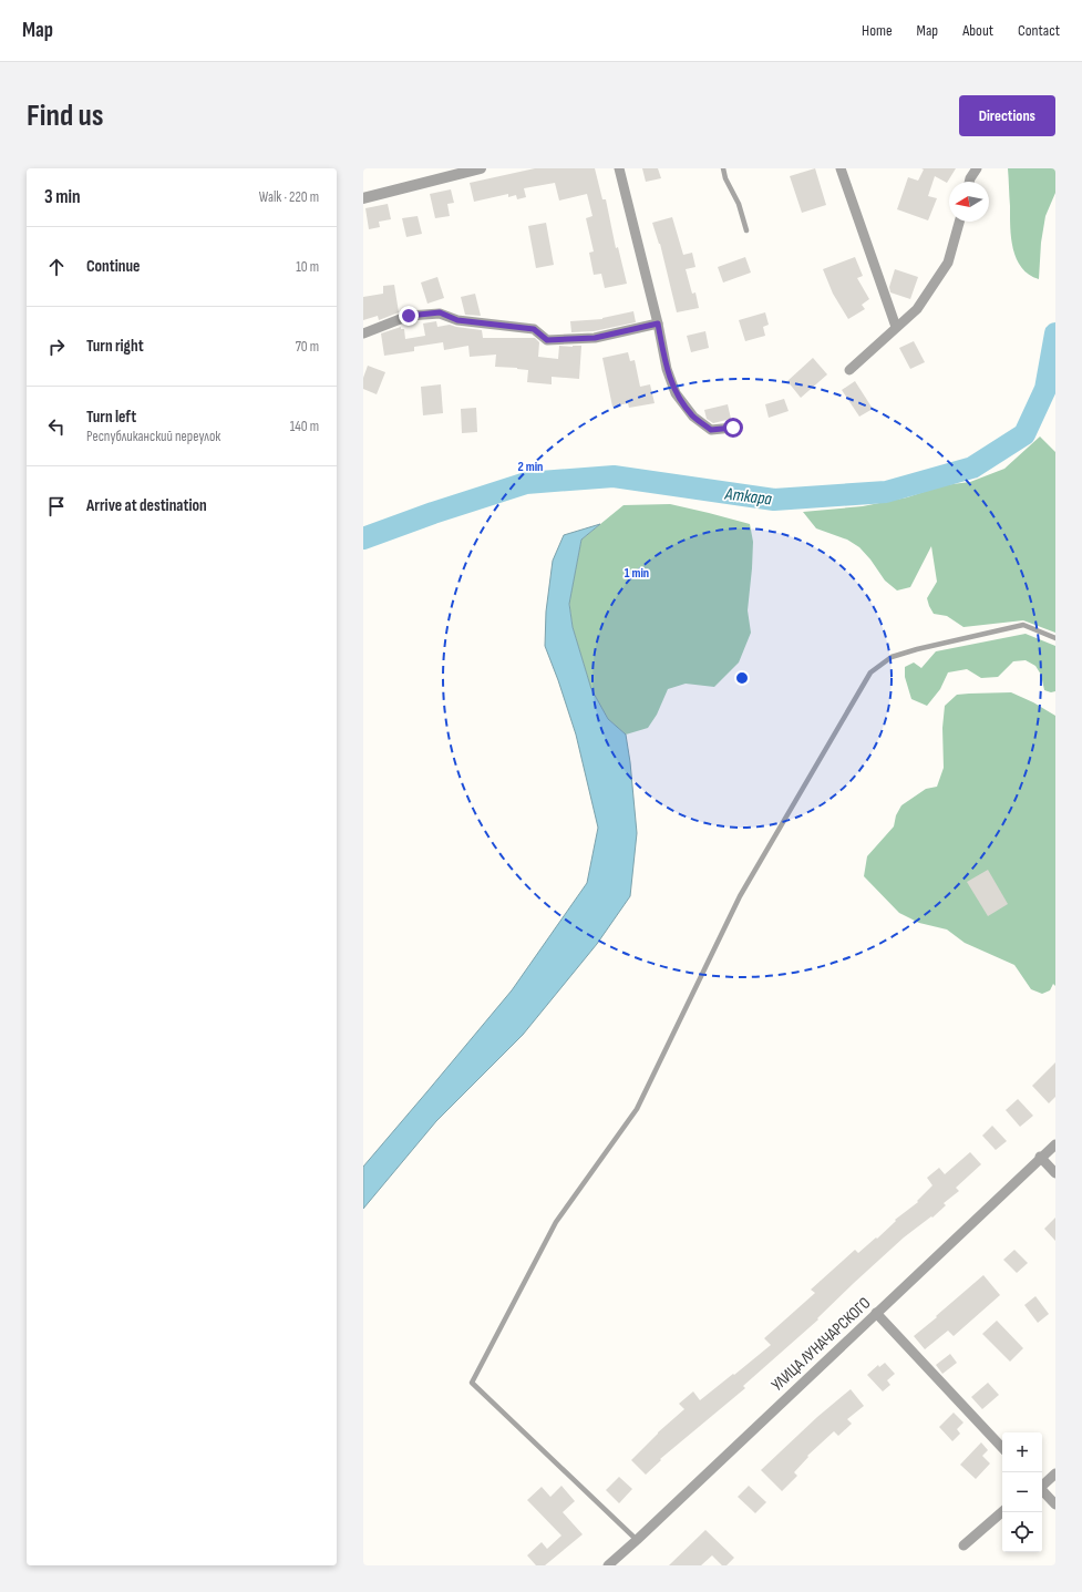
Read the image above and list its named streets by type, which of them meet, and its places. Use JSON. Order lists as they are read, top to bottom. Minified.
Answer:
{"streets":{"street":["УЛИЦА ЛУНАЧАРСКОГО"]},"water":["Аткара"],"north":"left","page":{"header":"Map","nav":["Home","Map","About","Contact"],"buttons":"Directions","title":"Find us","heading":["3 min","Walk · 220 m"],"list":[["Continue","10 m"],["Turn right","70 m"],["Turn left","Республиканский переулок","140 m"],"Arrive at destination"],"map_buttons":["+","−"]},"rings":["2 min","1 min"]}
